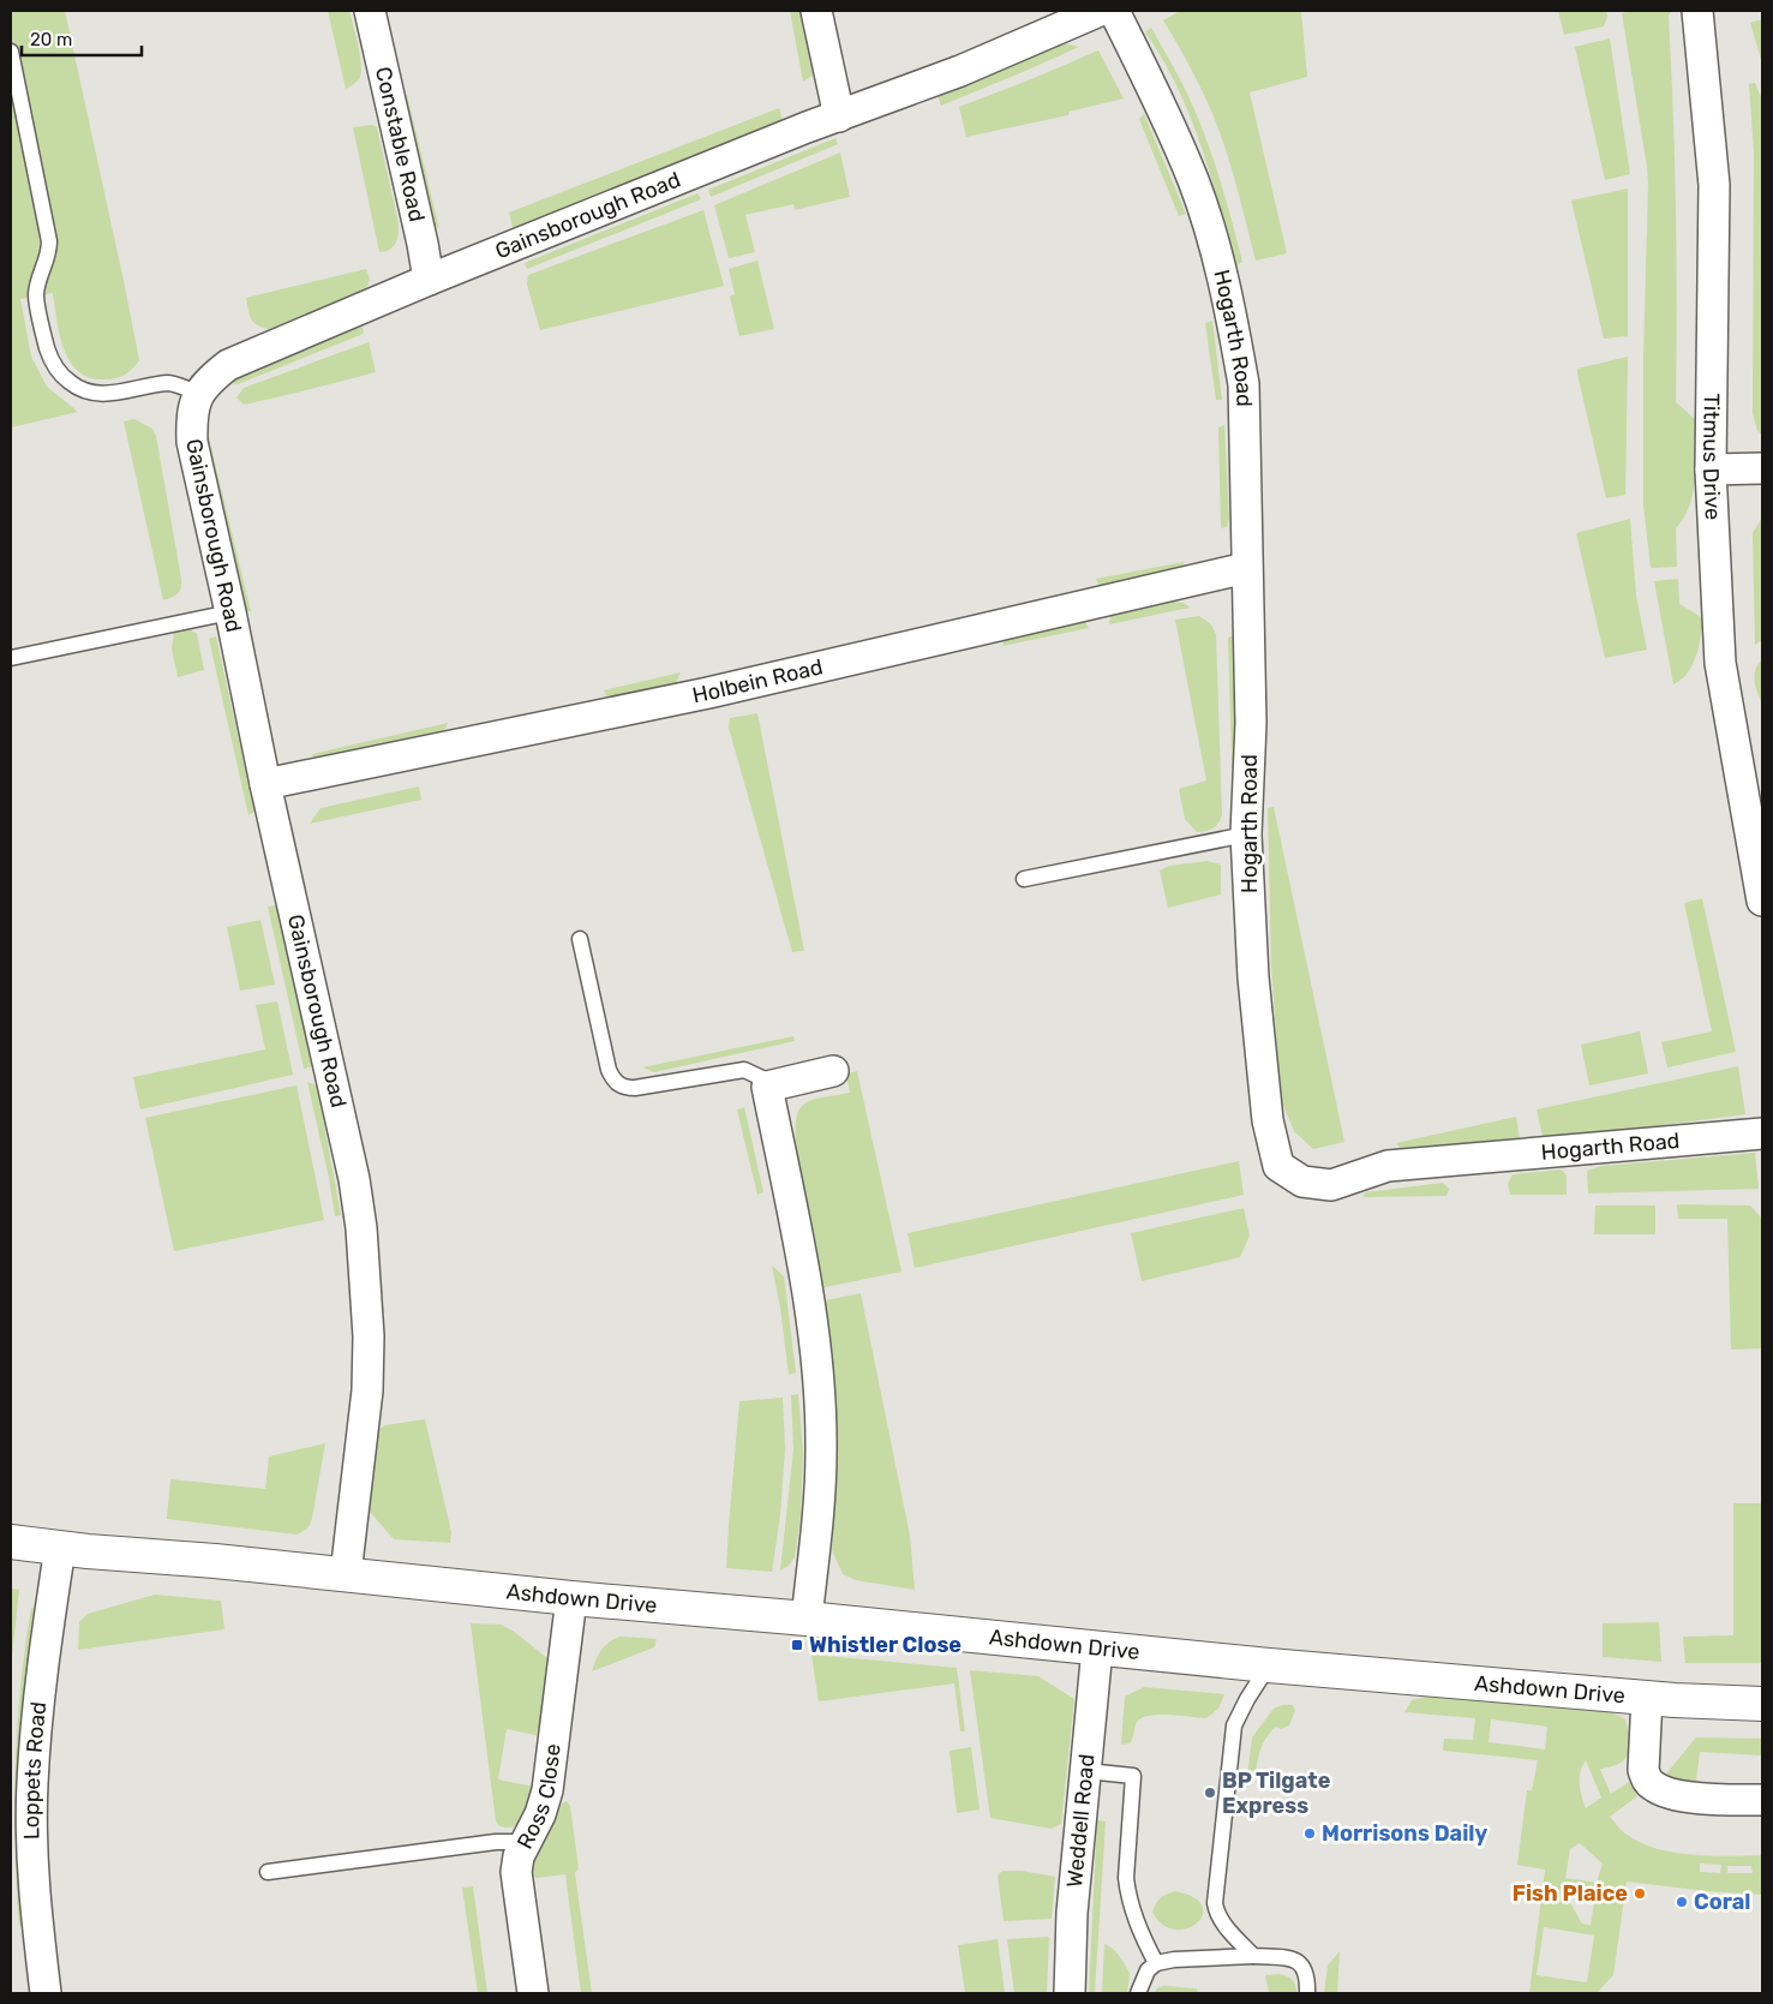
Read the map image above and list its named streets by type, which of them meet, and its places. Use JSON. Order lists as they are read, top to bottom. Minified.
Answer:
{"streets":{"street":["Constable Road","Gainsborough Road","Hogarth Road","Titmus Drive","Holbein Road","Ashdown Drive","Loppets Road","Ross Close","Weddell Road"]},"crossings":[["Constable Road","Gainsborough Road"],["Gainsborough Road","Holbein Road"],["Gainsborough Road","Ashdown Drive"],["Hogarth Road","Holbein Road"],["Ashdown Drive","Loppets Road"],["Ashdown Drive","Ross Close"],["Ashdown Drive","Weddell Road"]],"places":{"transit":["Whistler Close"],"other":["BP Tilgate Express","Morrisons Daily","Fish Plaice","Coral"]},"scale_bar":"20 m"}
